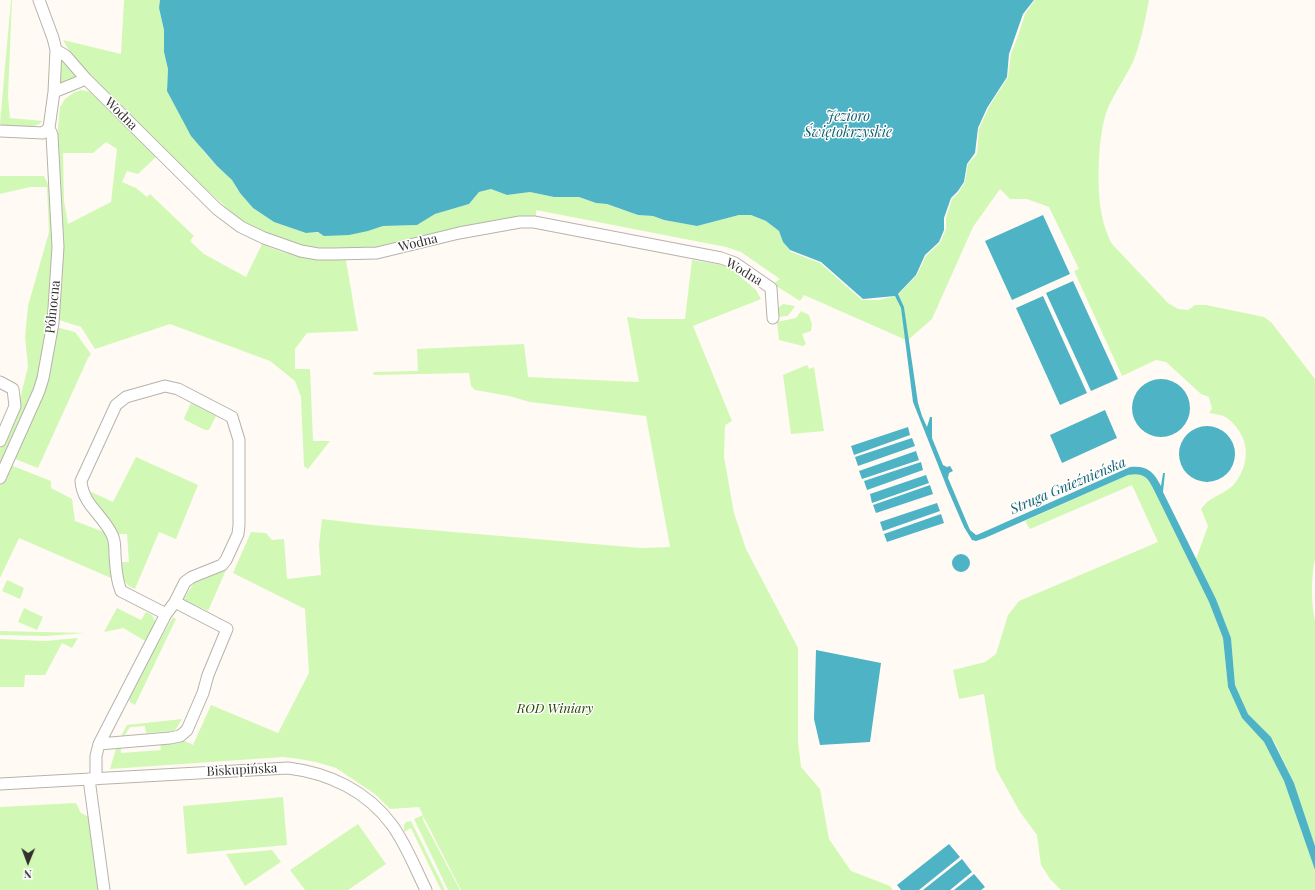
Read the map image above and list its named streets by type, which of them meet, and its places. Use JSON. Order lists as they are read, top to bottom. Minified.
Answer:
{"streets":{"street":["Wodna","Północna","Biskupińska"]},"crossings":[["Wodna","Północna"]],"water":["Jezioro Świętokrzyskie","Struga Gnieźnieńska"],"parks":["ROD Winiary"],"north":"bottom"}
